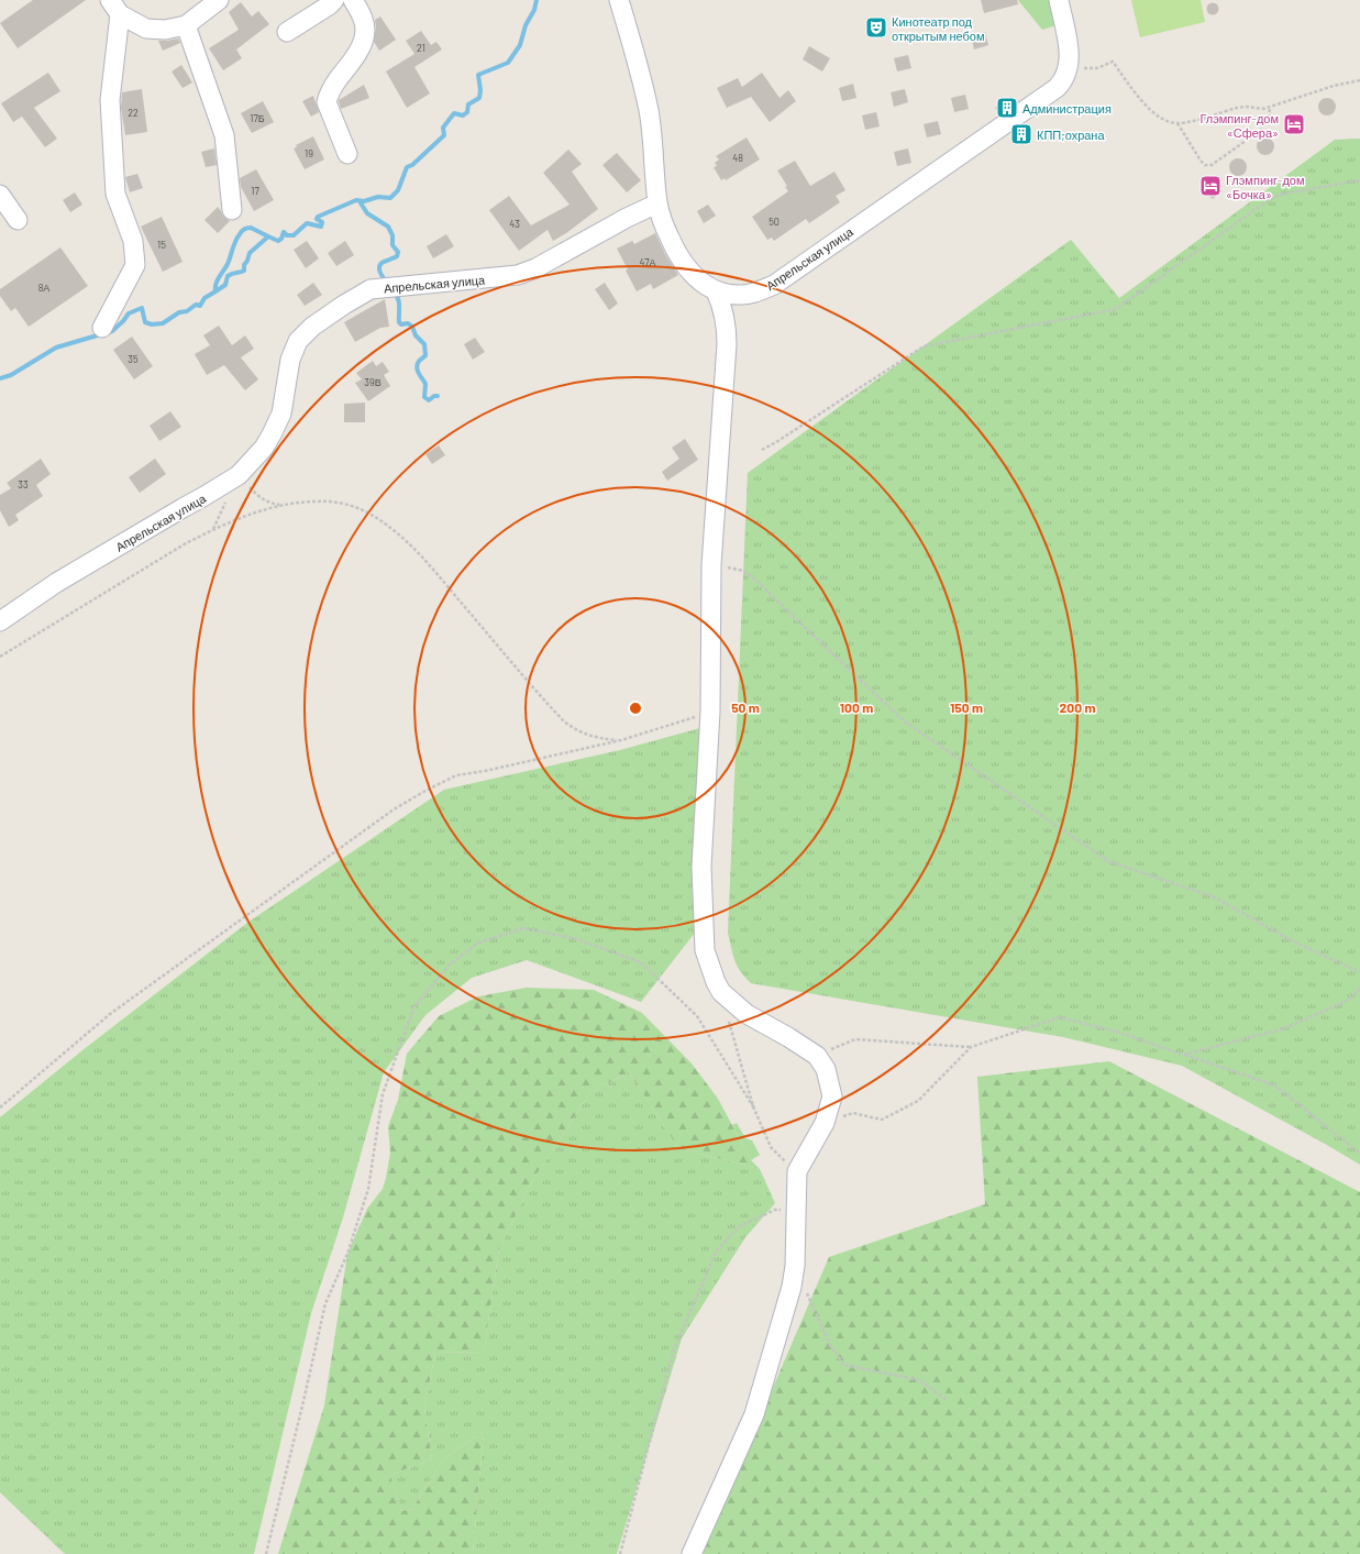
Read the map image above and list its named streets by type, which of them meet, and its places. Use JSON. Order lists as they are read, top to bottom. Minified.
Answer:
{"streets":{"street":["Апрельская улица"]},"places":{"theatre":["Кинотеатр под открытым небом"],"building":["Администрация","КПП;охрана"],"hotel":["Глэмпинг-дом «Сфера»","Глэмпинг-дом «Бочка»"]},"house_numbers":["21","22","17Б","19","48","17","50","43","15","47А","8А","35","39В","33"],"rings":["50 m","100 m","150 m","200 m"]}
